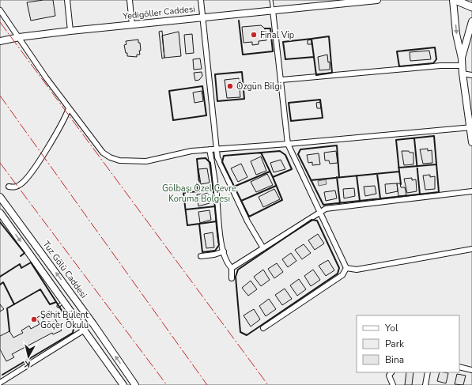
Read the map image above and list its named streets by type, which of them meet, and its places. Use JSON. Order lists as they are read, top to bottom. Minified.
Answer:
{"streets":{"street":["Yedigöller Caddesi","Tuz Gölü Caddesi"]},"parks":["Gölbaşı Özel Çevre Koruma Bölgesi"],"places":["Final Vip","Özgün Bilgi","Şehit Bülent Göçer Okulu"],"legend":["Yol","Park","Bina"],"north":"bottom"}
